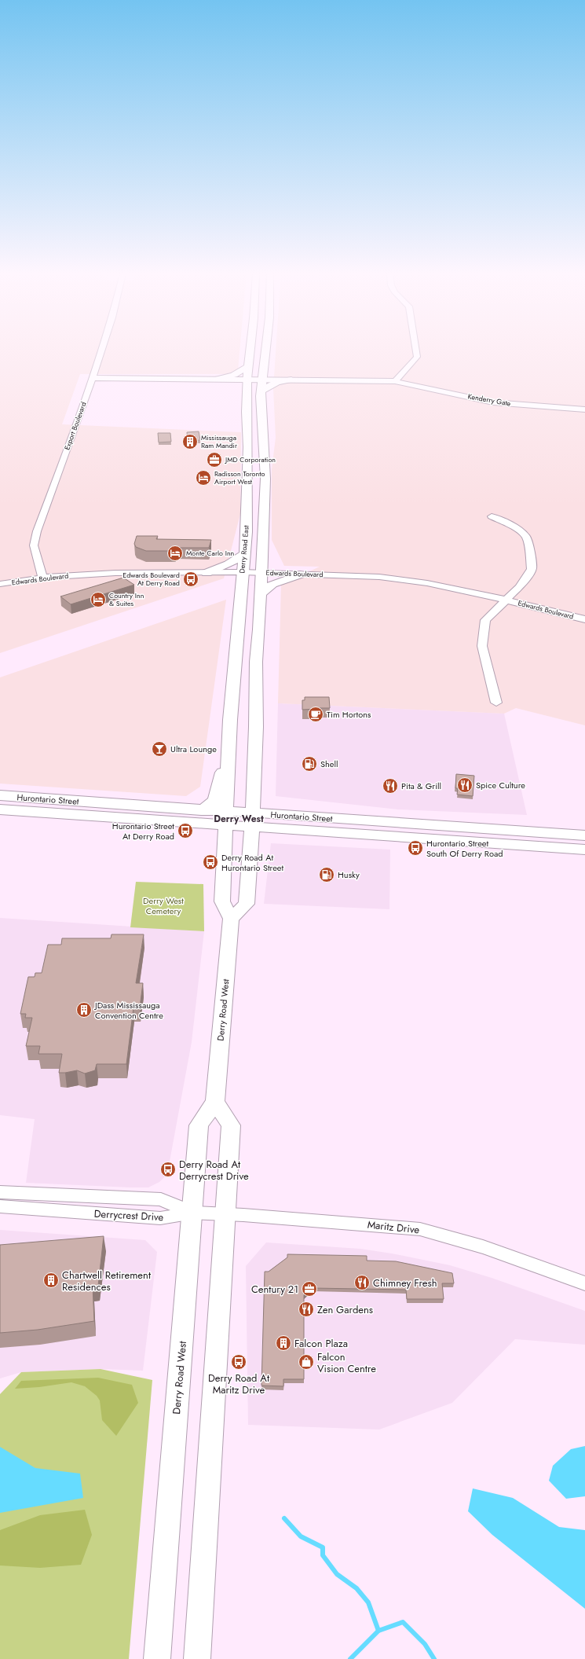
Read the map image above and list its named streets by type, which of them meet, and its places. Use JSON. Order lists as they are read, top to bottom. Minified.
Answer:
{"streets":{"main road":["Derry Road East","Hurontario Street","Derry Road West"],"street":["Kenderry Gate","Export Boulevard","Edwards Boulevard","Derrycrest Drive","Maritz Drive"]},"crossings":[["Kenderry Gate","Export Boulevard"],["Kenderry Gate","Derry Road East"],["Export Boulevard","Edwards Boulevard"],["Derry Road East","Edwards Boulevard"],["Derry Road East","Hurontario Street"],["Derry Road West","Derrycrest Drive"],["Derry Road West","Maritz Drive"],["Derrycrest Drive","Maritz Drive"]],"districts":["Derry West"],"parks":["Derry West Cemetery"],"places":{"building":["Mississauga Ram Mandir","JDass Mississauga Convention Centre","Chartwell Retirement Residences","Falcon Plaza"],"office":["JMD Corporation","Century 21"],"hotel":["Radisson Toronto Airport West","Monte Carlo Inn","Country Inn & Suites"],"bus stop":["Edwards Boulevard At Derry Road","Hurontario Street At Derry Road","Hurontario Street South Of Derry Road","Derry Road At Hurontario Street","Derry Road At Derrycrest Drive","Derry Road At Maritz Drive"],"cafe":["Tim Hortons"],"bar":["Ultra Lounge"],"fuel station":["Shell","Husky"],"restaurant":["Spice Culture","Pita & Grill","Chimney Fresh","Zen Gardens"],"shop":["Falcon Vision Centre"]}}
